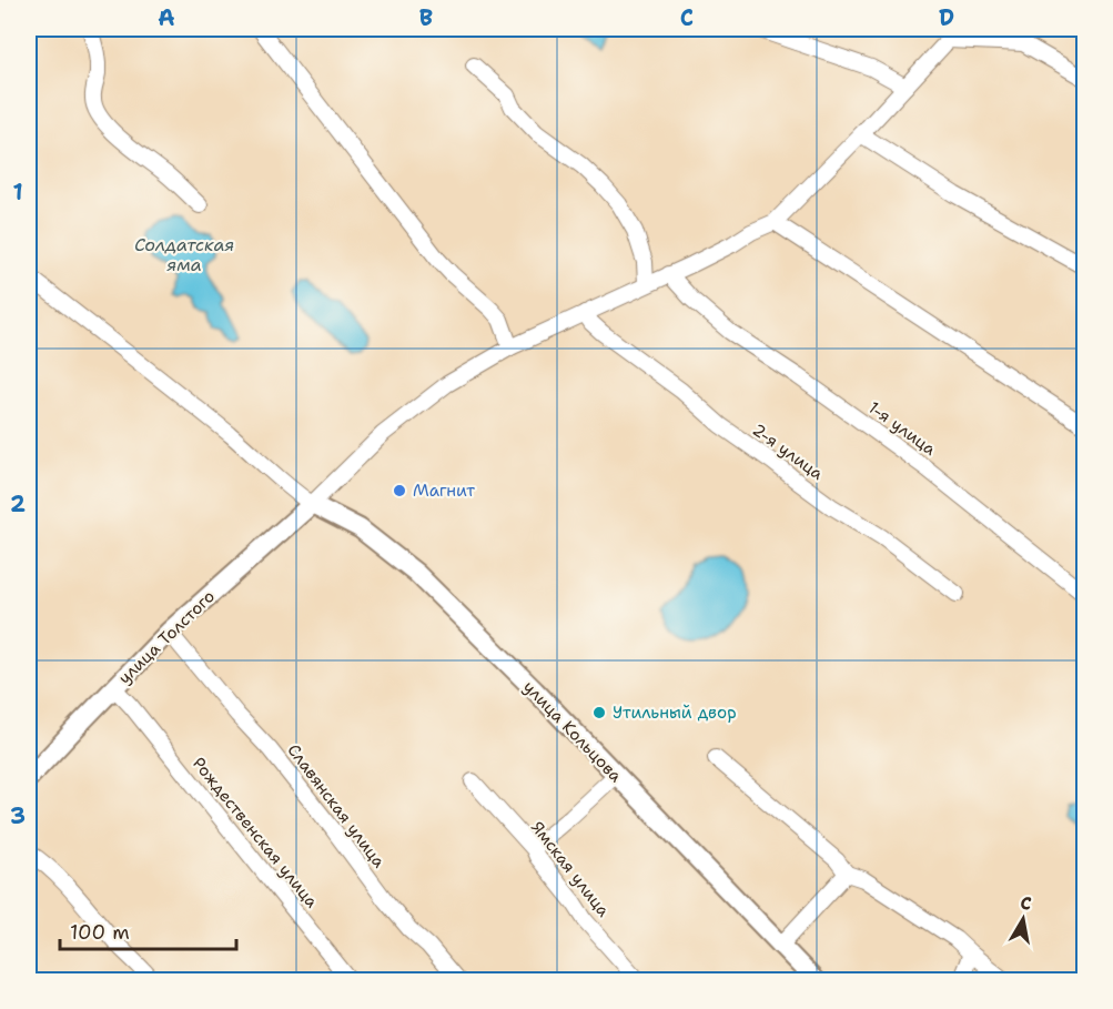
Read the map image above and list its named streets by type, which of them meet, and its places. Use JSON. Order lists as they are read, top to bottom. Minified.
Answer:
{"streets":{"main road":["улица Толстого","улица Кольцова"],"street":["1-я улица","2-я улица","Славянская улица","Рождественская улица","Ямская улица"]},"crossings":[["улица Толстого","улица Кольцова"],["улица Толстого","Славянская улица"],["улица Толстого","Рождественская улица"]],"water":["Солдатская яма"],"places":["Магнит","Утильный двор"],"scale_bar":"100 m","north":"top","grid":{"columns":["A","B","C","D"],"rows":["1","2","3"]}}
